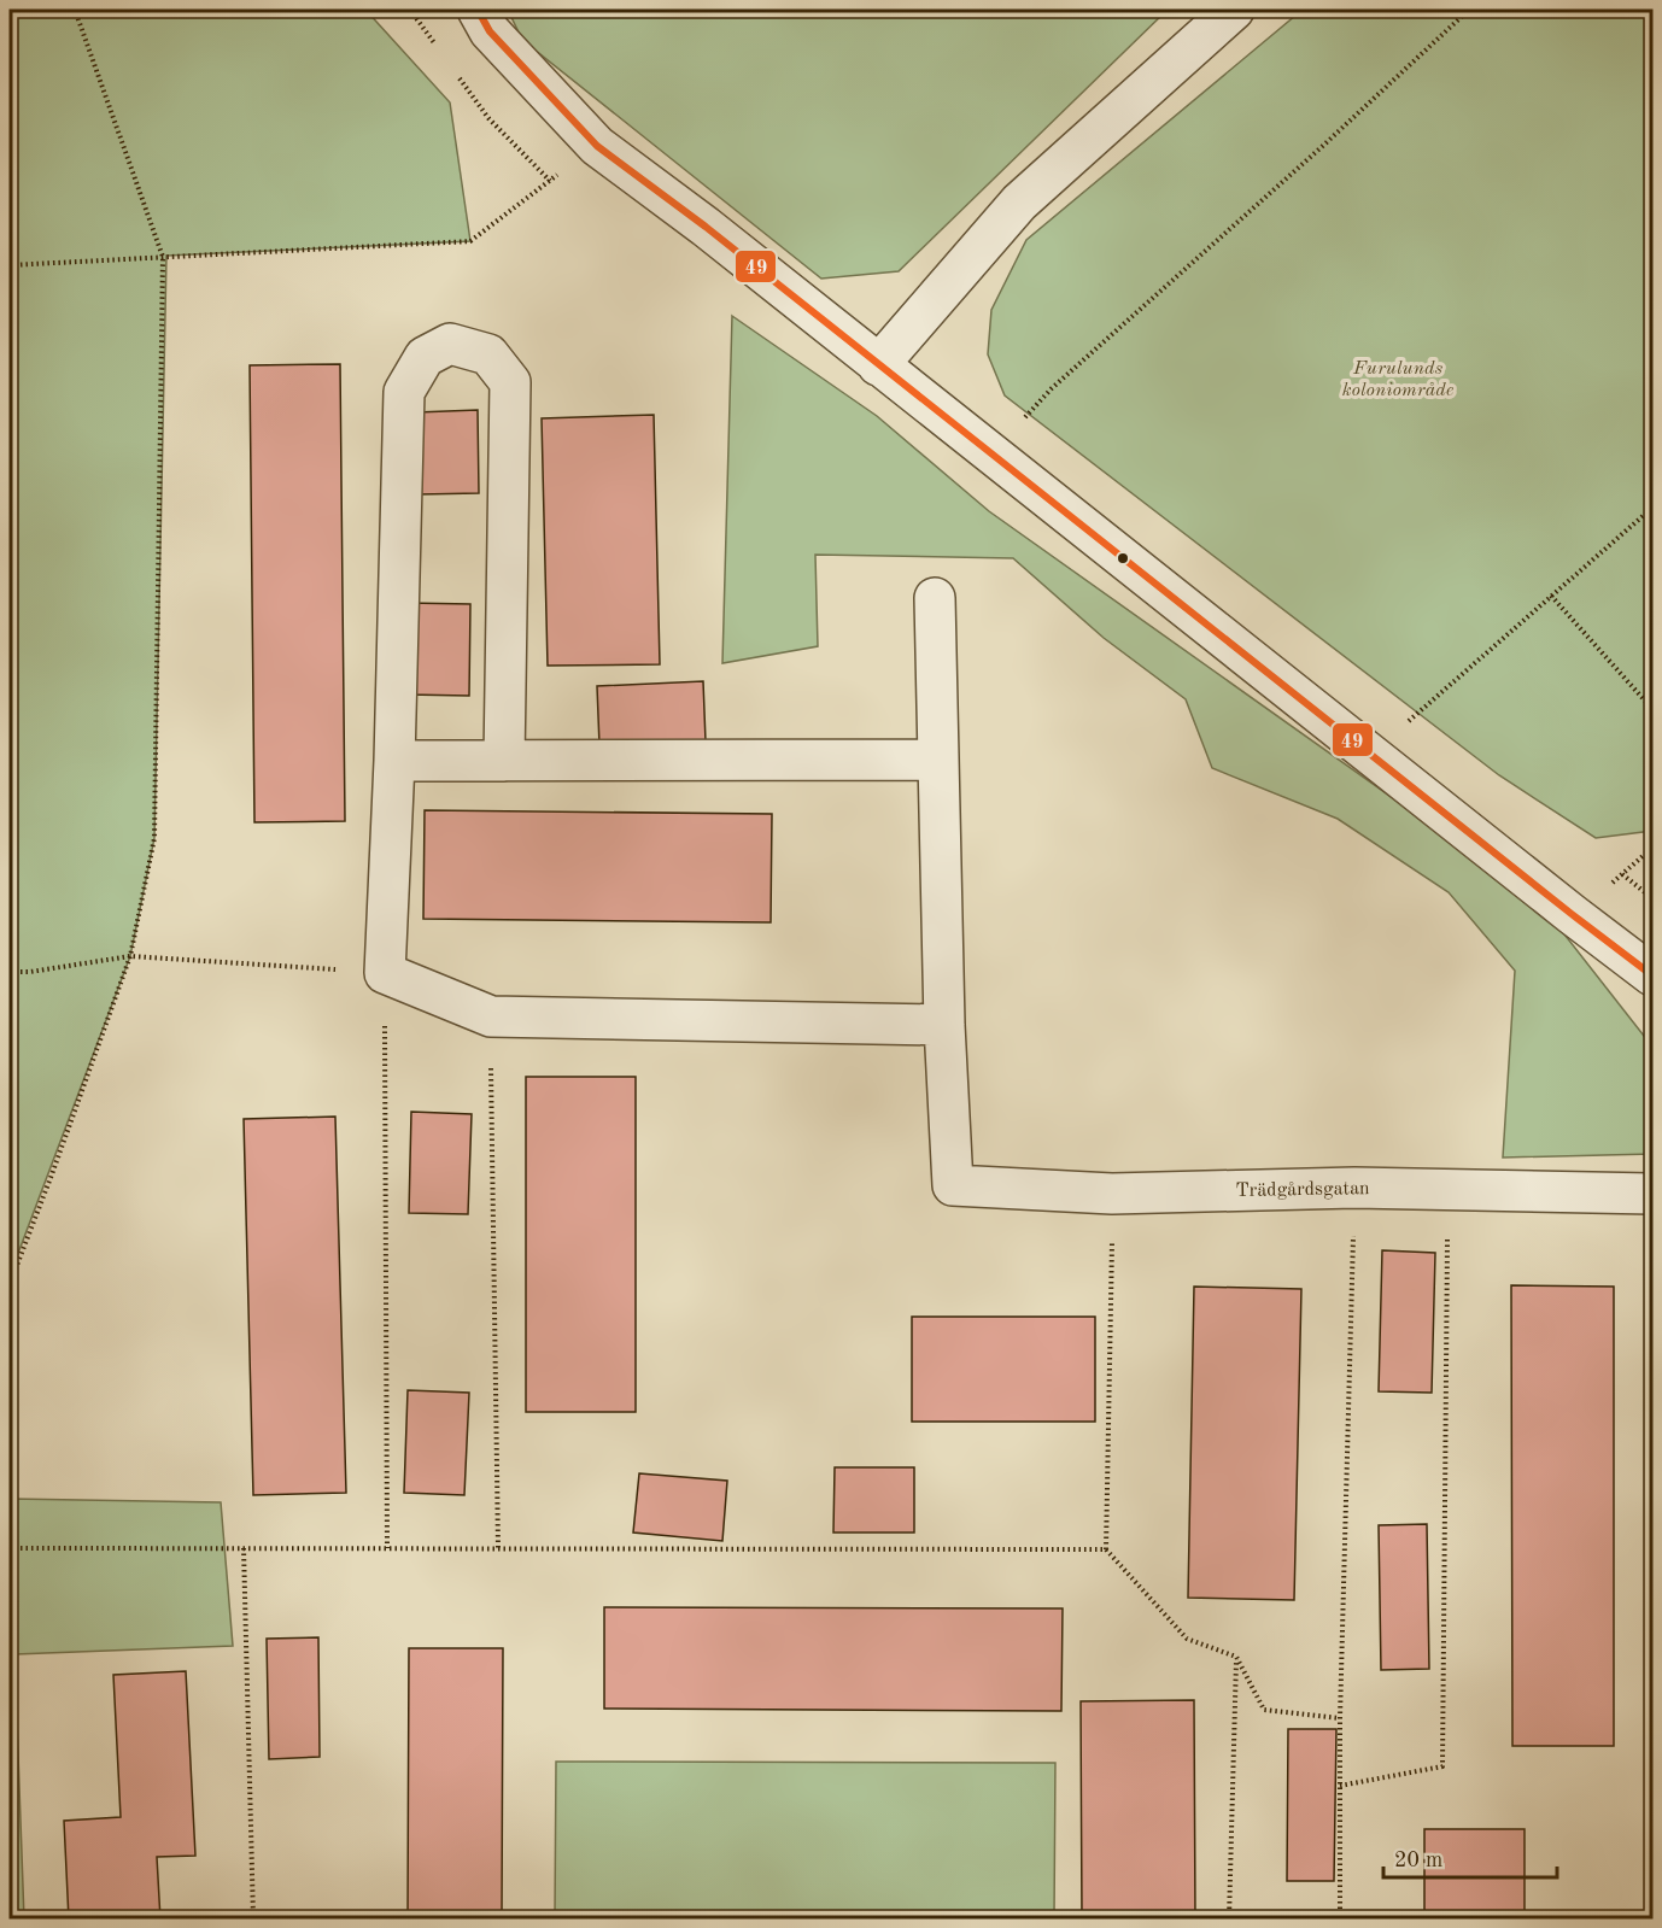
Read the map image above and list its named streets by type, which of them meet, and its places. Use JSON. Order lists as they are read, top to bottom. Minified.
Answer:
{"streets":{"street":["Trädgårdsgatan"]},"parks":["Furulunds koloniområde"],"lines":["transit line 49"],"scale_bar":"20 m"}
